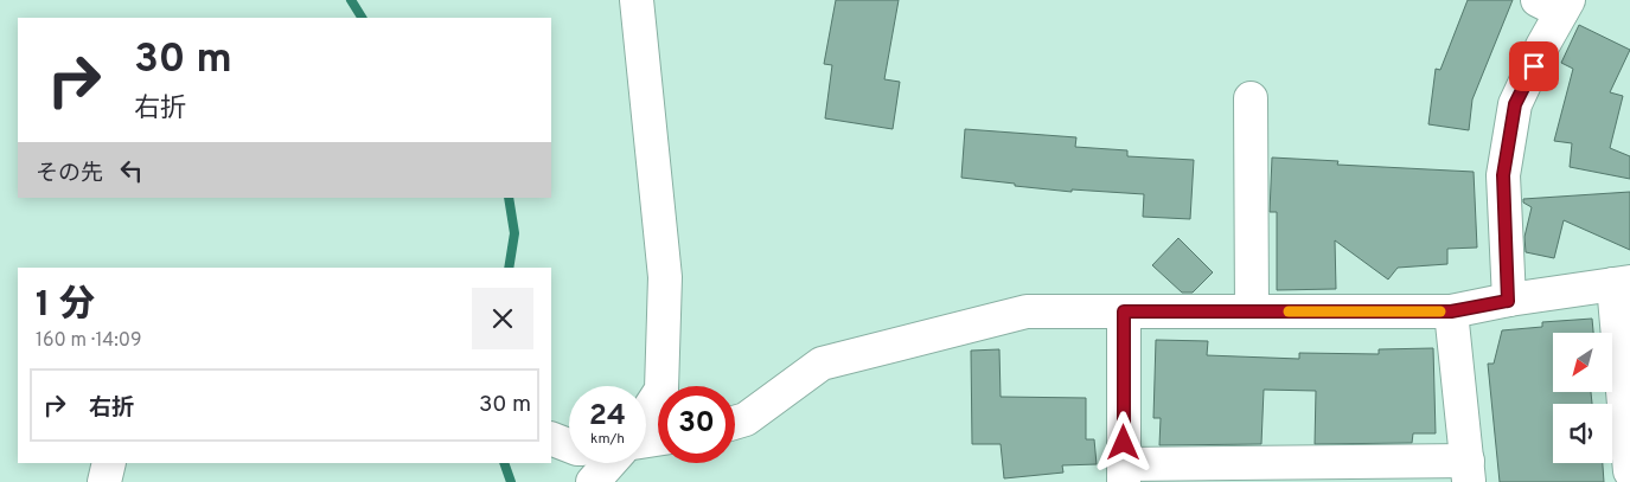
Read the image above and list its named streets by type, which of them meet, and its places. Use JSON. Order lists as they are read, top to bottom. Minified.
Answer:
{"north":"bottom left","page":{"turn":["30 m","右折"],"then":"その先","heading":["1 分","160 m · 14:09"],"list":[{"name":"右折","value":"30 m"}],"speed":"24 km/h","limit":"30"}}
